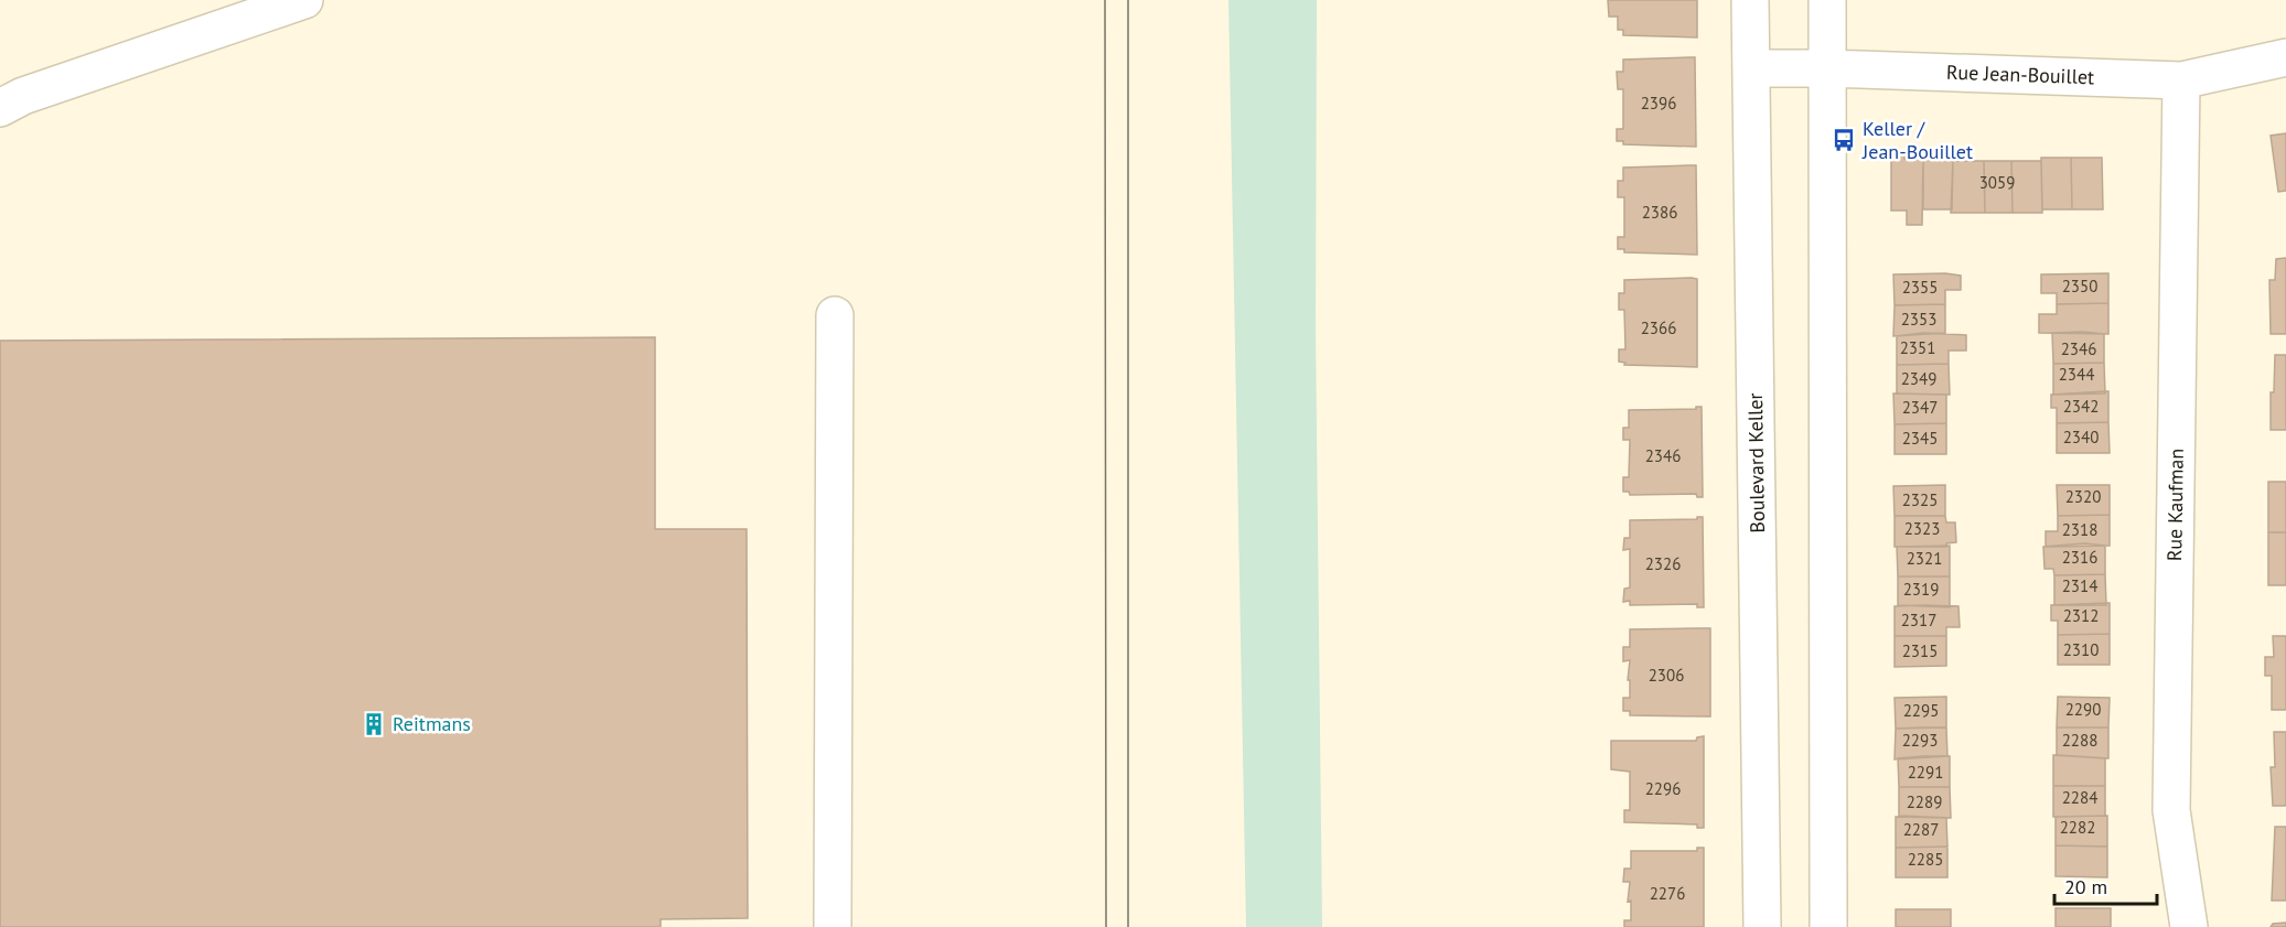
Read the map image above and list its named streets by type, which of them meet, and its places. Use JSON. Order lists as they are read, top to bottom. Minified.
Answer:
{"streets":{"street":["Rue Jean-Bouillet","Boulevard Keller","Rue Kaufman"]},"crossings":[["Rue Jean-Bouillet","Boulevard Keller"],["Rue Jean-Bouillet","Rue Kaufman"]],"places":{"bus stop":["Keller / Jean-Bouillet"],"building":["Reitmans"]},"house_numbers":["2396","3059","2386","2350","2355","2353","2366","2351","2346","2344","2349","2342","2347","2340","2345","2346","2320","2325","2323","2318","2316","2321","2326","2314","2319","2312","2317","2310","2315","2306","2290","2295","2293","2288","2291","2296","2284","2289","2282","2287","2285","2276"],"scale_bar":"20 m"}
